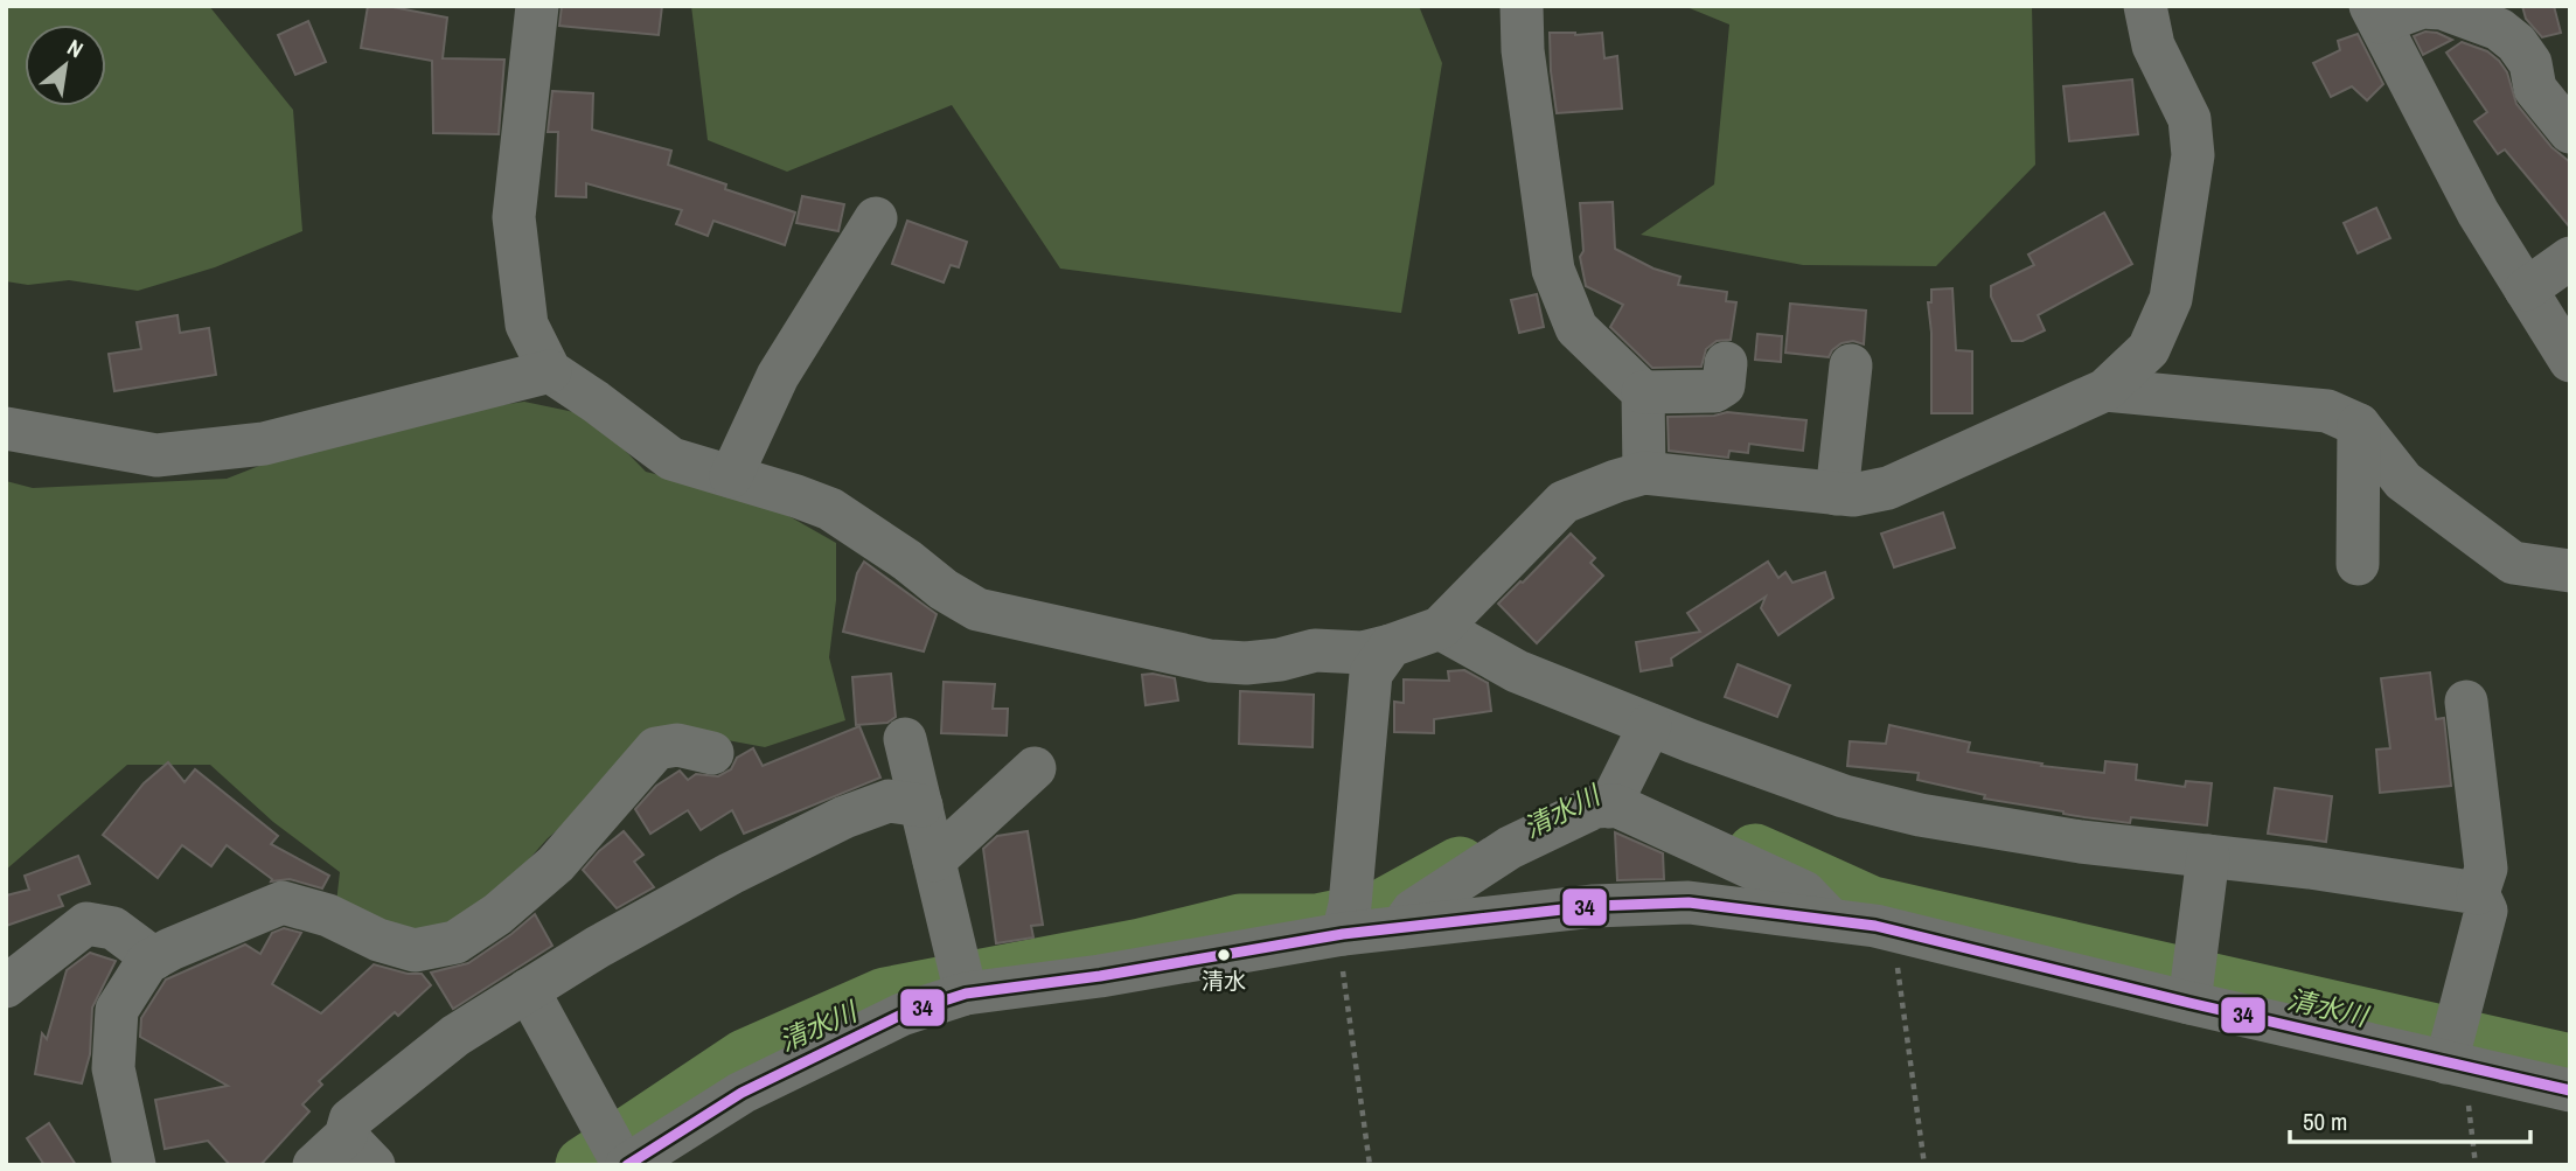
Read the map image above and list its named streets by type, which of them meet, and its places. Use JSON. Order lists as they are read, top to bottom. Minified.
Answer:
{"water":["清水川"],"places":["清水"],"lines":["transit line 34"],"scale_bar":"50 m","north":"top right"}
